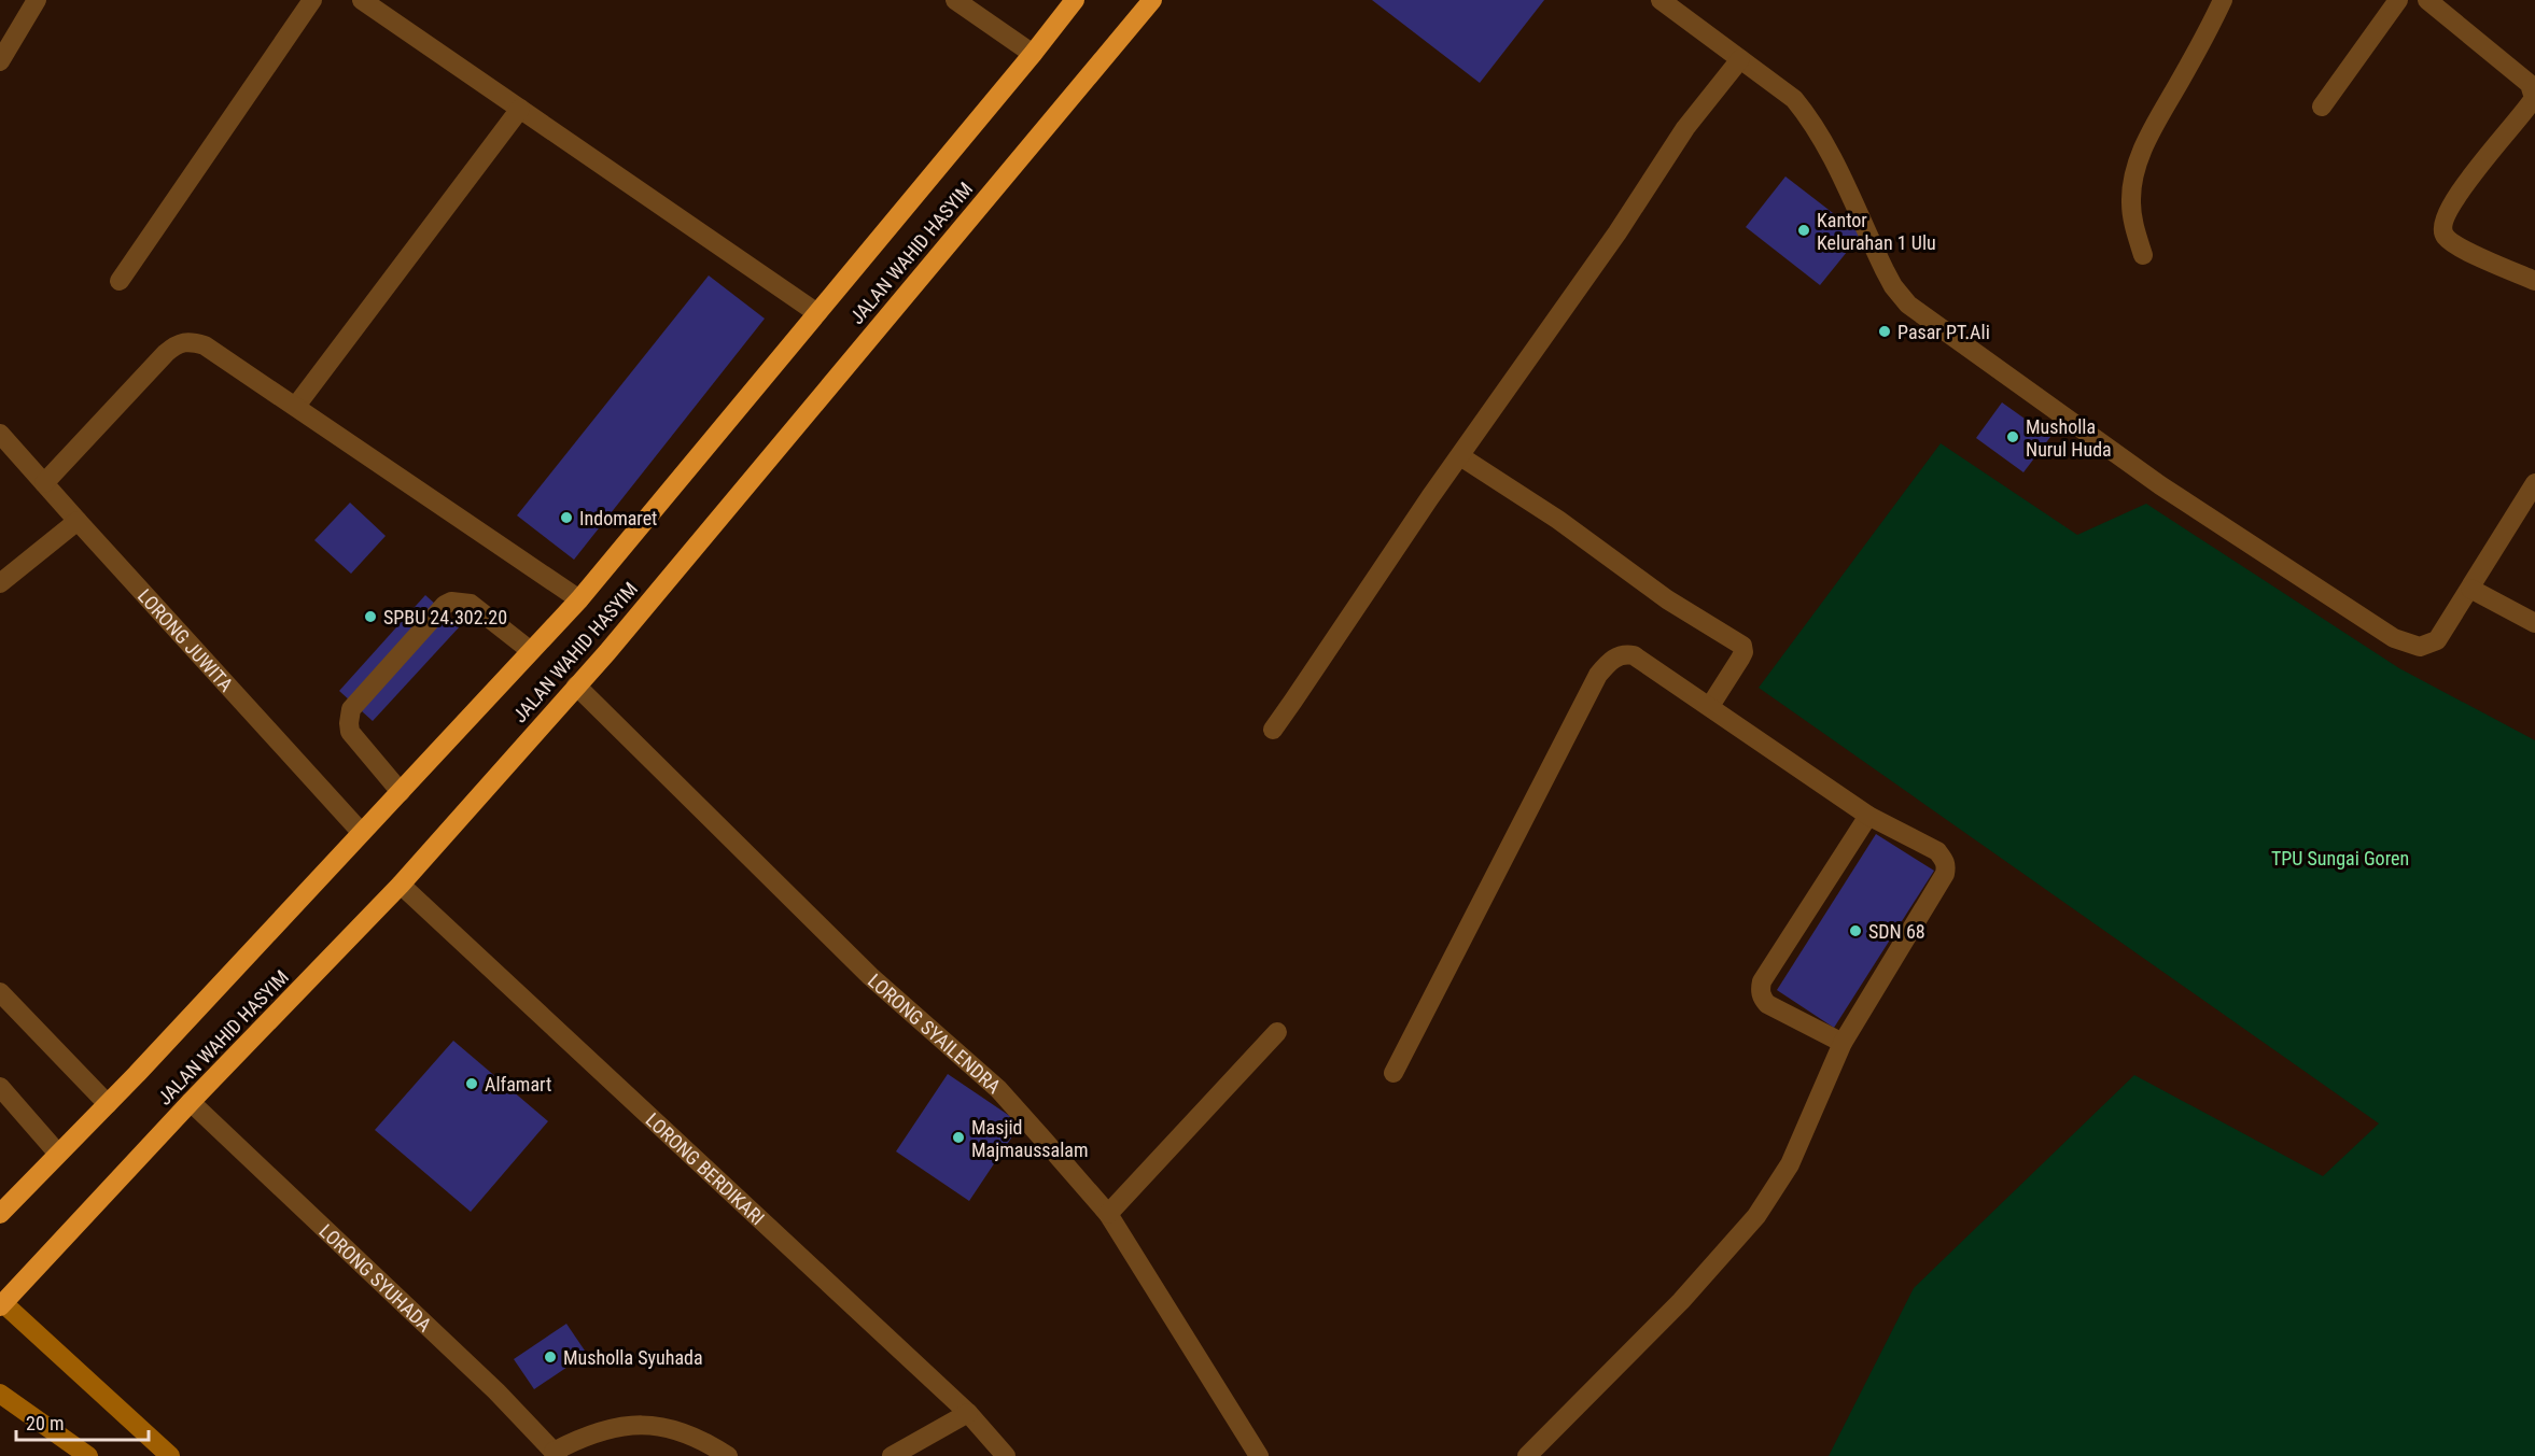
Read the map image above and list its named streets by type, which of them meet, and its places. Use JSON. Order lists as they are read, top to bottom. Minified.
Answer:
{"streets":{"highway":["JALAN WAHID HASYIM"],"street":["LORONG JUWITA","LORONG SYAILENDRA","LORONG BERDIKARI","LORONG SYUHADA"]},"crossings":[["JALAN WAHID HASYIM","LORONG JUWITA"],["JALAN WAHID HASYIM","LORONG SYAILENDRA"],["JALAN WAHID HASYIM","LORONG BERDIKARI"],["JALAN WAHID HASYIM","LORONG SYUHADA"]],"parks":["TPU Sungai Goren"],"places":["Kantor Kelurahan 1 Ulu","Pasar PT.Ali","Musholla Nurul Huda","Indomaret","SPBU 24.302.20","SDN 68","Alfamart","Masjid Majmaussalam","Musholla Syuhada"],"scale_bar":"20 m"}
